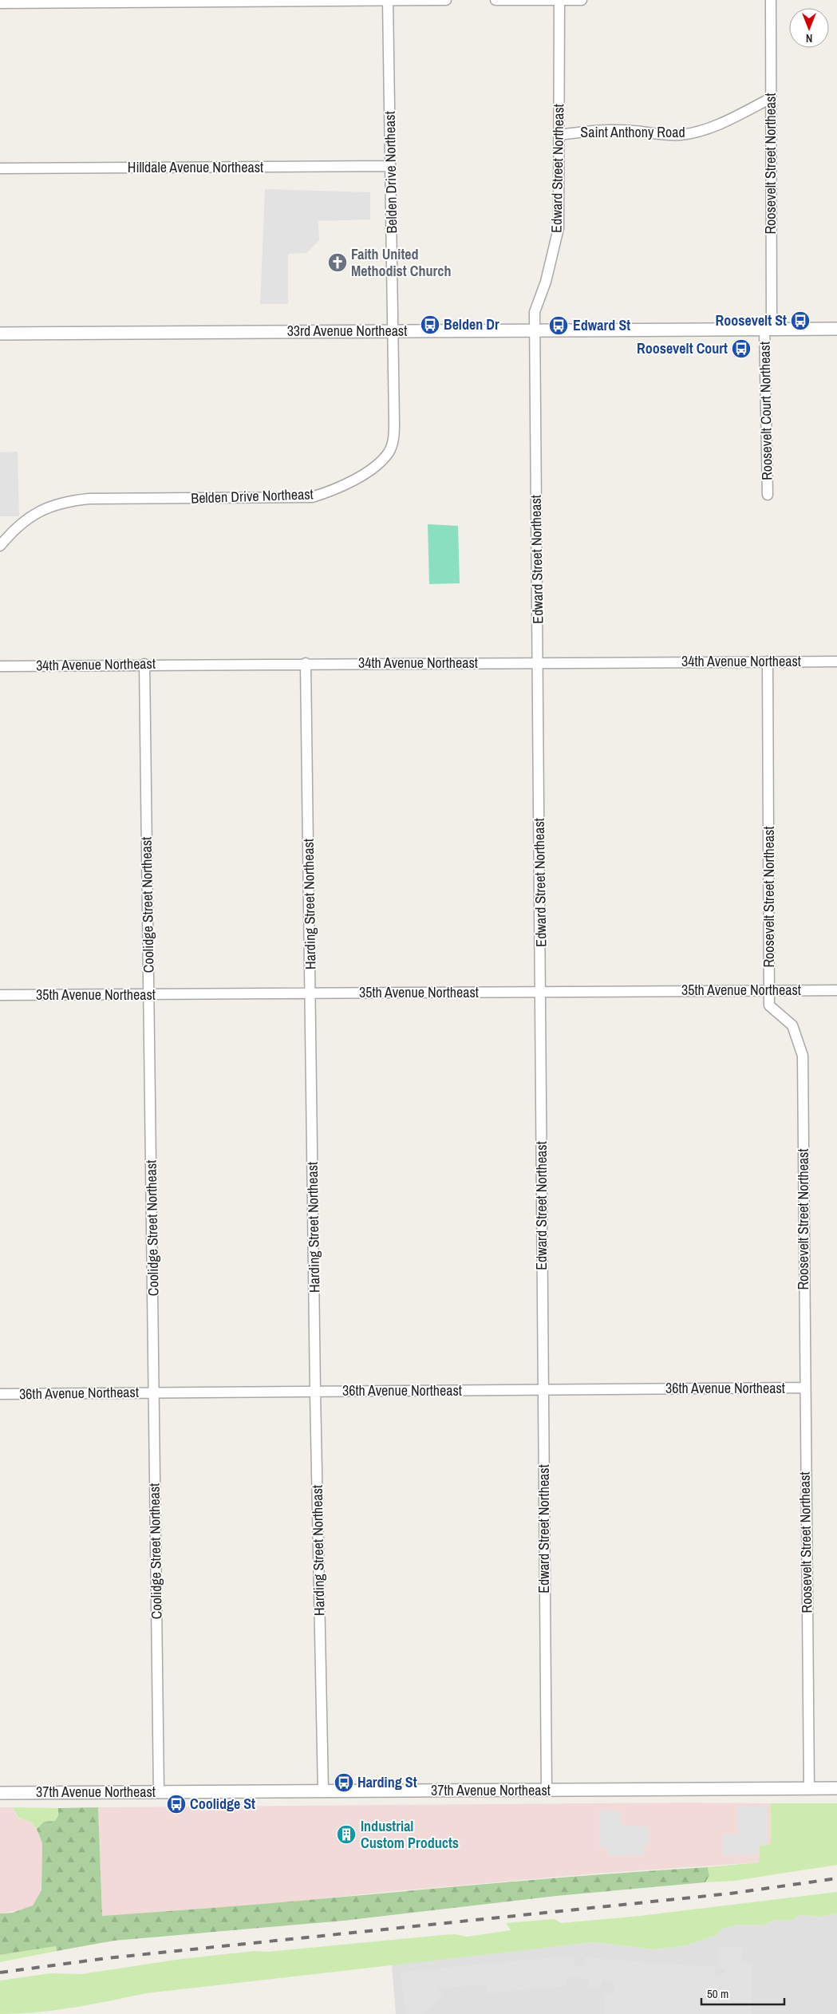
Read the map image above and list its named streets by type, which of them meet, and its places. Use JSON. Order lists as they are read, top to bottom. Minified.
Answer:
{"streets":{"street":["Saint Anthony Road","Roosevelt Street Northeast","Hilldale Avenue Northeast","Edward Street Northeast","Belden Drive Northeast","33rd Avenue Northeast","Roosevelt Court Northeast","34th Avenue Northeast","Harding Street Northeast","Coolidge Street Northeast","35th Avenue Northeast","36th Avenue Northeast","37th Avenue Northeast"]},"crossings":[["Saint Anthony Road","Roosevelt Street Northeast"],["Saint Anthony Road","Edward Street Northeast"],["Roosevelt Street Northeast","33rd Avenue Northeast"],["Roosevelt Street Northeast","Roosevelt Court Northeast"],["Roosevelt Street Northeast","34th Avenue Northeast"],["Roosevelt Street Northeast","35th Avenue Northeast"],["Roosevelt Street Northeast","36th Avenue Northeast"],["Roosevelt Street Northeast","37th Avenue Northeast"],["Hilldale Avenue Northeast","Belden Drive Northeast"],["Edward Street Northeast","33rd Avenue Northeast"],["Edward Street Northeast","34th Avenue Northeast"],["Edward Street Northeast","35th Avenue Northeast"],["Edward Street Northeast","36th Avenue Northeast"],["Edward Street Northeast","37th Avenue Northeast"],["Belden Drive Northeast","33rd Avenue Northeast"],["33rd Avenue Northeast","Roosevelt Court Northeast"],["34th Avenue Northeast","Harding Street Northeast"],["34th Avenue Northeast","Coolidge Street Northeast"],["Harding Street Northeast","35th Avenue Northeast"],["Harding Street Northeast","36th Avenue Northeast"],["Harding Street Northeast","37th Avenue Northeast"],["Coolidge Street Northeast","35th Avenue Northeast"],["Coolidge Street Northeast","36th Avenue Northeast"],["Coolidge Street Northeast","37th Avenue Northeast"]],"places":{"church":["Faith United Methodist Church"],"bus stop":["Roosevelt St","Belden Dr","Edward St","Roosevelt Court","Harding St","Coolidge St"],"building":["Industrial Custom Products"]},"scale_bar":"50 m","north":"bottom"}
